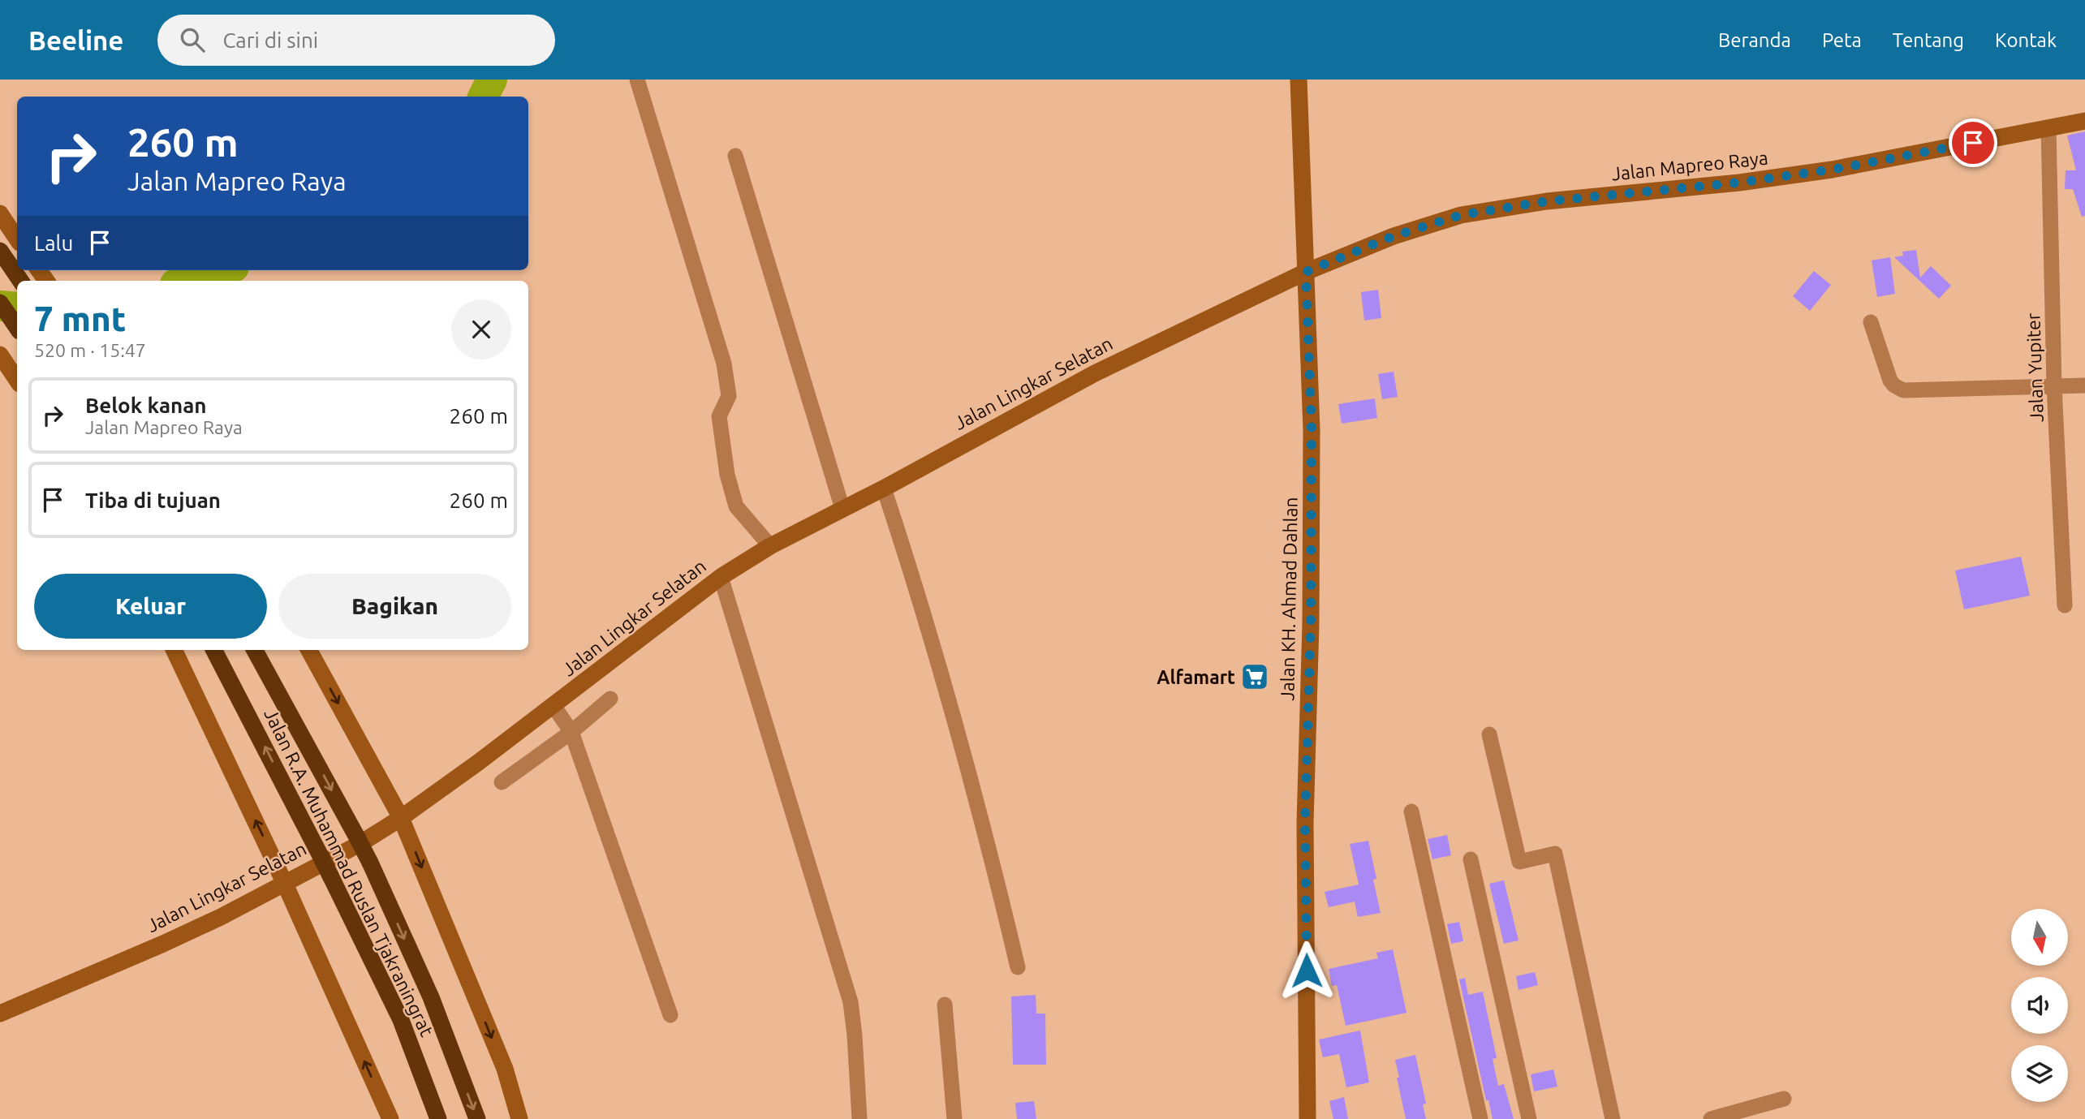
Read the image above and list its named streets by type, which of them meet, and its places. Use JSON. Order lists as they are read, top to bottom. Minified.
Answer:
{"streets":{"highway":["Jalan R.A. Muhammad Ruslan Tjakraningrat"],"street":["Jalan Mapreo Raya","Jalan Yupiter","Jalan Lingkar Selatan","Jalan KH. Ahmad Dahlan"]},"crossings":[["Jalan Mapreo Raya","Jalan Yupiter"],["Jalan Mapreo Raya","Jalan Lingkar Selatan"],["Jalan Mapreo Raya","Jalan KH. Ahmad Dahlan"],["Jalan Lingkar Selatan","Jalan KH. Ahmad Dahlan"]],"places":{"supermarket":["Alfamart"]},"north":"bottom","page":{"header":"Beeline","search":"Cari di sini","nav":["Beranda","Peta","Tentang","Kontak"],"turn":["260 m","Jalan Mapreo Raya"],"then":"Lalu","heading":["7 mnt","520 m · 15:47"],"list":[{"name":"Belok kanan","note":"Jalan Mapreo Raya","value":"260 m"},{"name":"Tiba di tujuan","value":"260 m"}],"buttons":["Keluar","Bagikan"]}}
